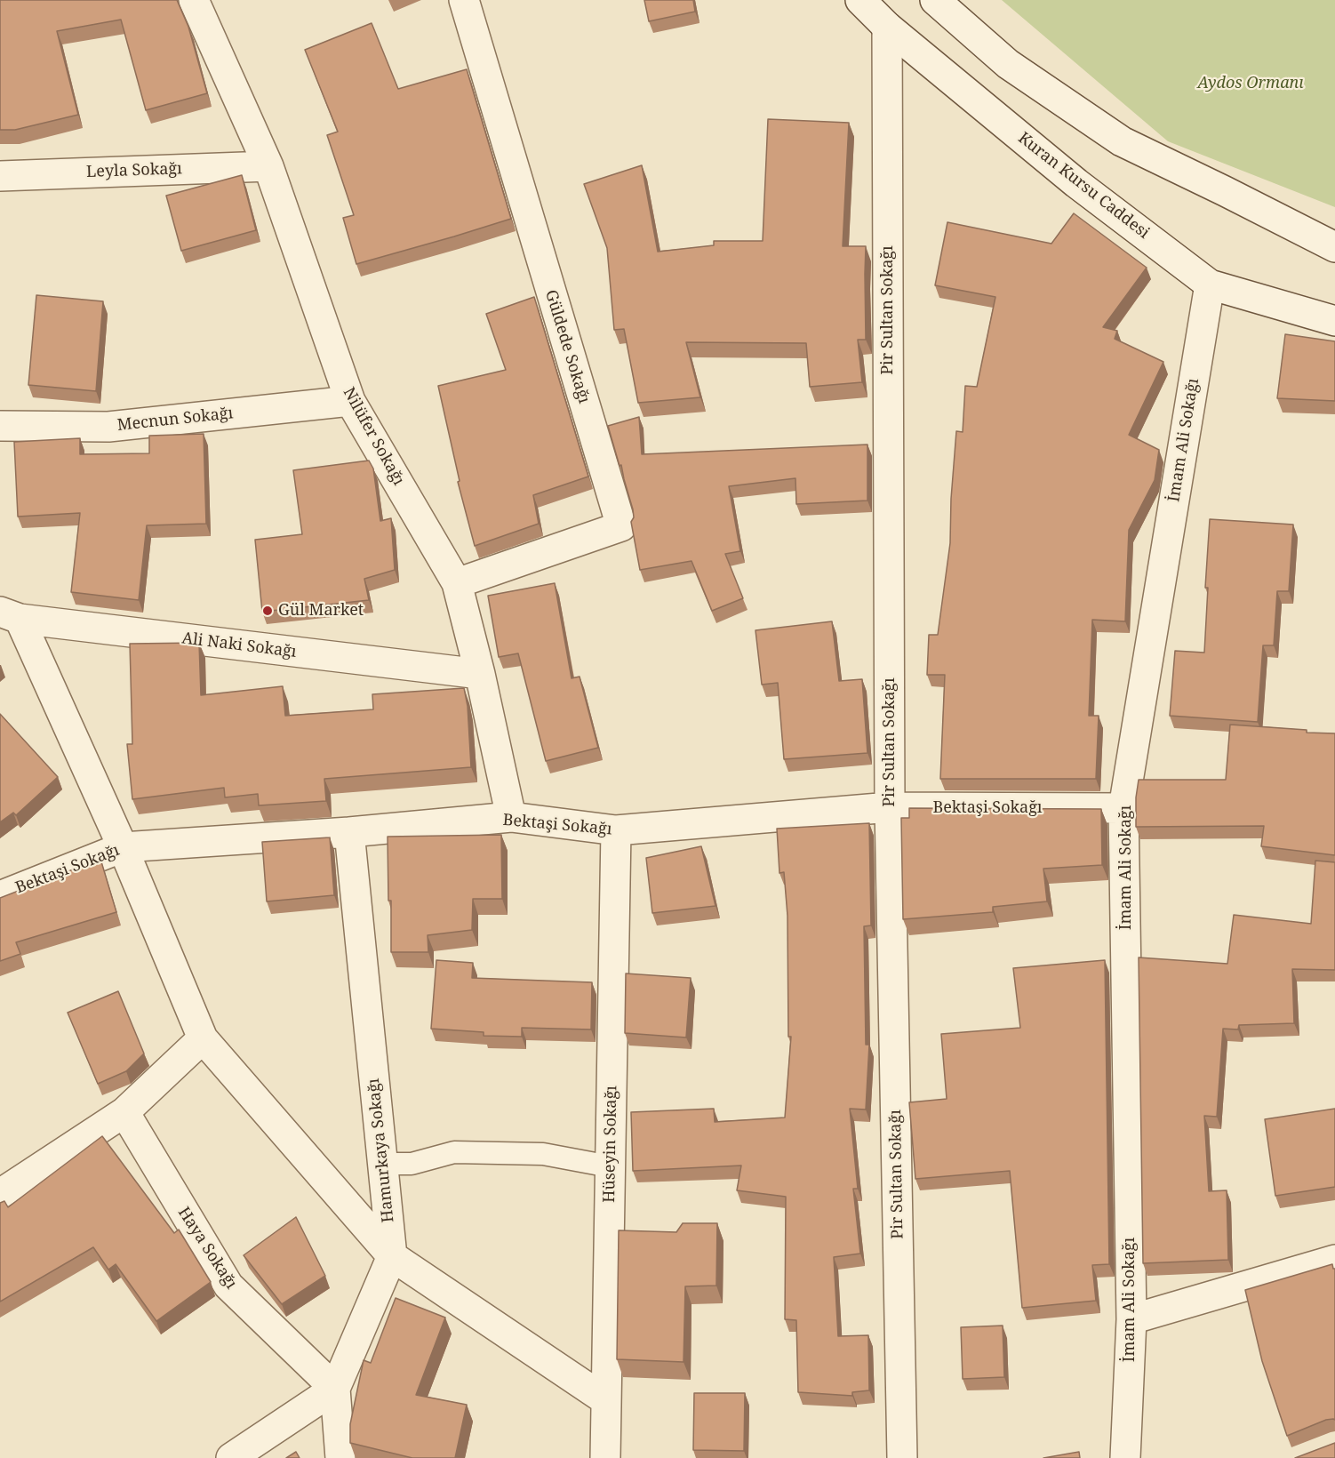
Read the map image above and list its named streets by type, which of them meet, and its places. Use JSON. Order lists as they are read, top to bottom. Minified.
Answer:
{"streets":{"street":["Leyla Sokağı","Kuran Kursu Caddesi","Pir Sultan Sokağı","Güldede Sokağı","Mecnun Sokağı","Nilüfer Sokağı","İmam Ali Sokağı","Ali Naki Sokağı","Bektaşi Sokağı","Hüseyin Sokağı","Hamurkaya Sokağı","Haya Sokağı"]},"crossings":[["Leyla Sokağı","Nilüfer Sokağı"],["Kuran Kursu Caddesi","Pir Sultan Sokağı"],["Kuran Kursu Caddesi","İmam Ali Sokağı"],["Pir Sultan Sokağı","Bektaşi Sokağı"],["Güldede Sokağı","Nilüfer Sokağı"],["Mecnun Sokağı","Nilüfer Sokağı"],["Nilüfer Sokağı","Ali Naki Sokağı"],["Nilüfer Sokağı","Bektaşi Sokağı"],["İmam Ali Sokağı","Bektaşi Sokağı"],["Bektaşi Sokağı","Hüseyin Sokağı"],["Bektaşi Sokağı","Hamurkaya Sokağı"],["Hamurkaya Sokağı","Haya Sokağı"]],"parks":["Aydos Ormanı"],"places":["Gül Market"]}
